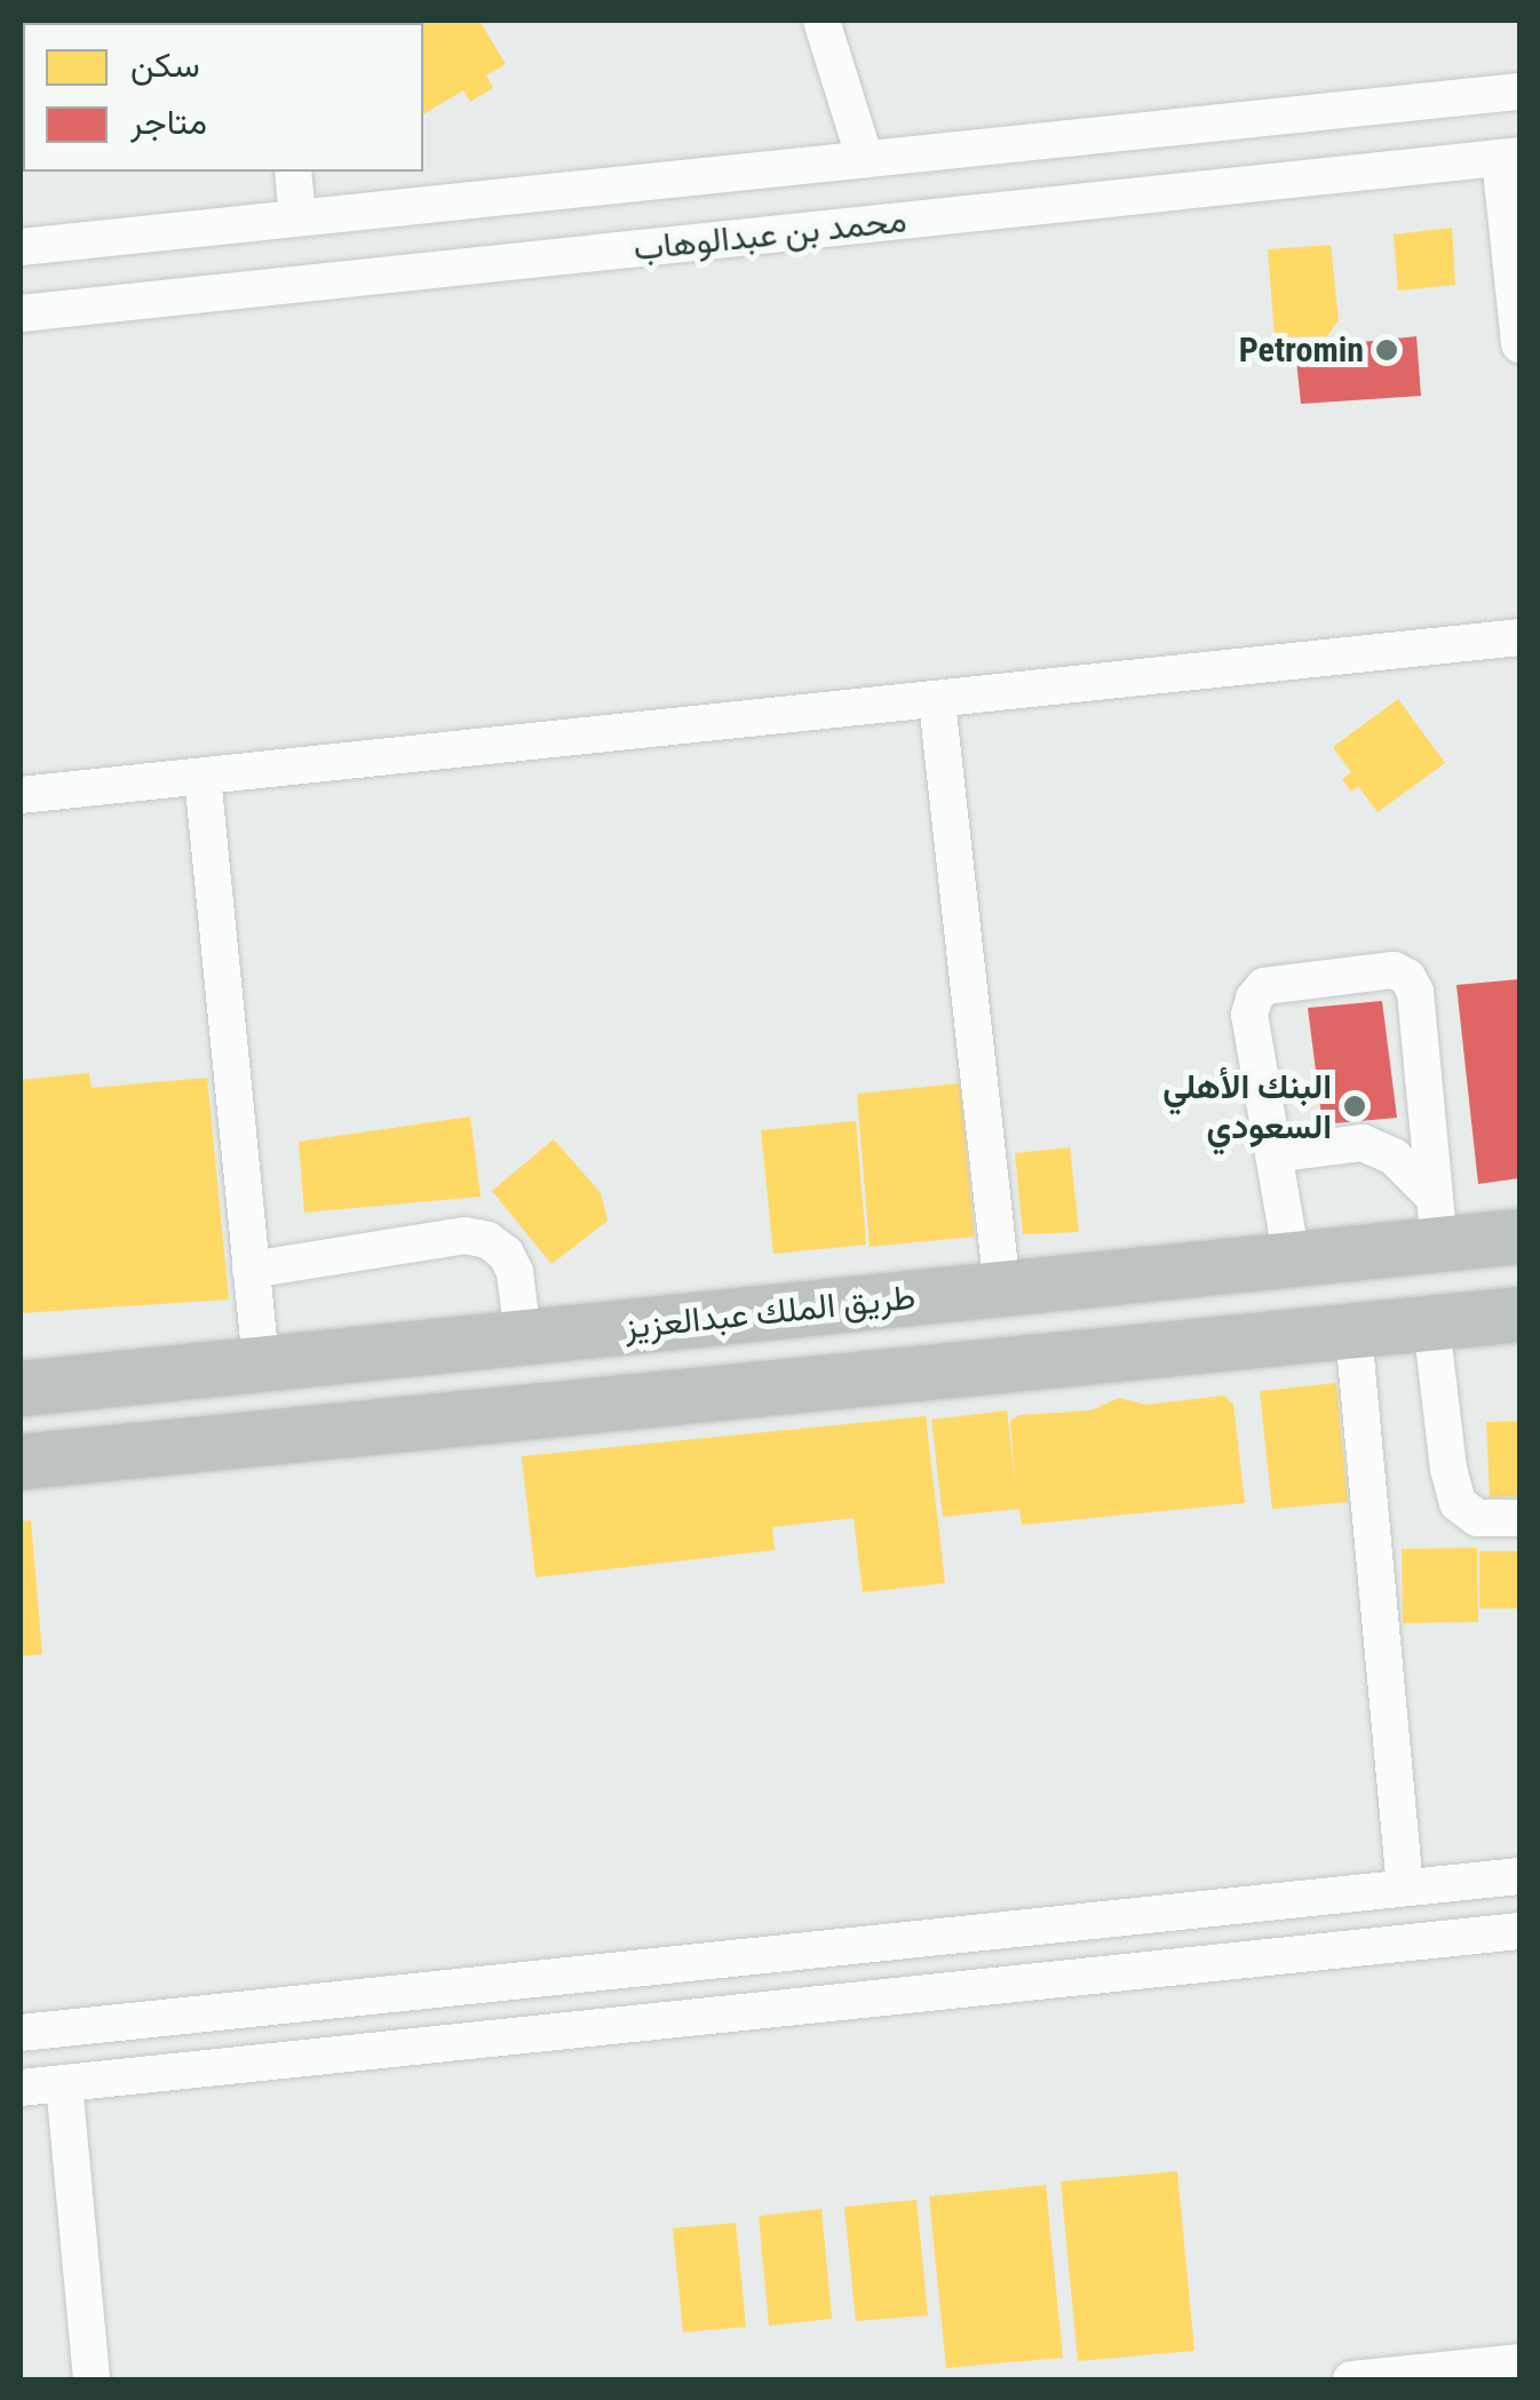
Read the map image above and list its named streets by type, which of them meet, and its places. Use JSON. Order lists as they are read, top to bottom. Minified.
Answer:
{"streets":{"highway":["طريق الملك عبدالعزيز"],"street":["محمد بن عبدالوهاب"]},"places":["Petromin","البنك الأهلي السعودي"],"legend":["سكن","متاجر"]}
